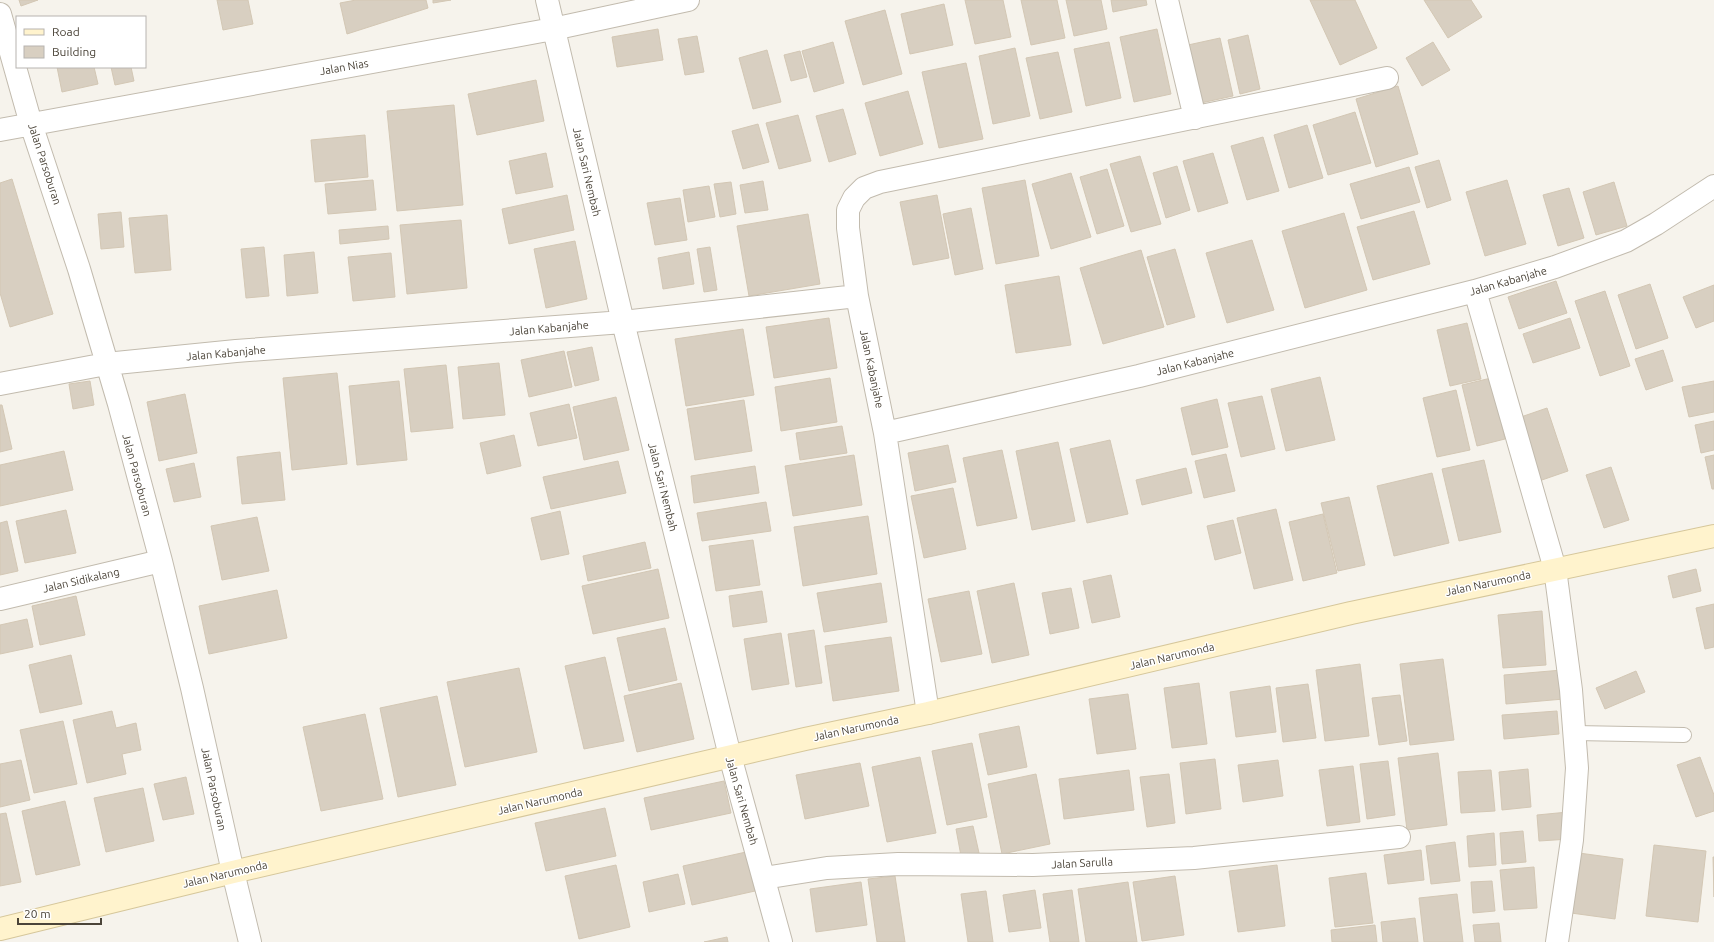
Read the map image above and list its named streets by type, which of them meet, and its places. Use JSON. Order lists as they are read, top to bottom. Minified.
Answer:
{"streets":{"street":["Jalan Nias","Jalan Parsoburan","Jalan Sari Nembah","Jalan Kabanjahe","Jalan Sidikalang","Jalan Narumonda","Jalan Sarulla"]},"crossings":[["Jalan Nias","Jalan Parsoburan"],["Jalan Nias","Jalan Sari Nembah"],["Jalan Parsoburan","Jalan Kabanjahe"],["Jalan Parsoburan","Jalan Sidikalang"],["Jalan Parsoburan","Jalan Narumonda"],["Jalan Sari Nembah","Jalan Kabanjahe"],["Jalan Sari Nembah","Jalan Narumonda"],["Jalan Sari Nembah","Jalan Sarulla"]],"legend":["Road","Building"],"scale_bar":"20 m"}
